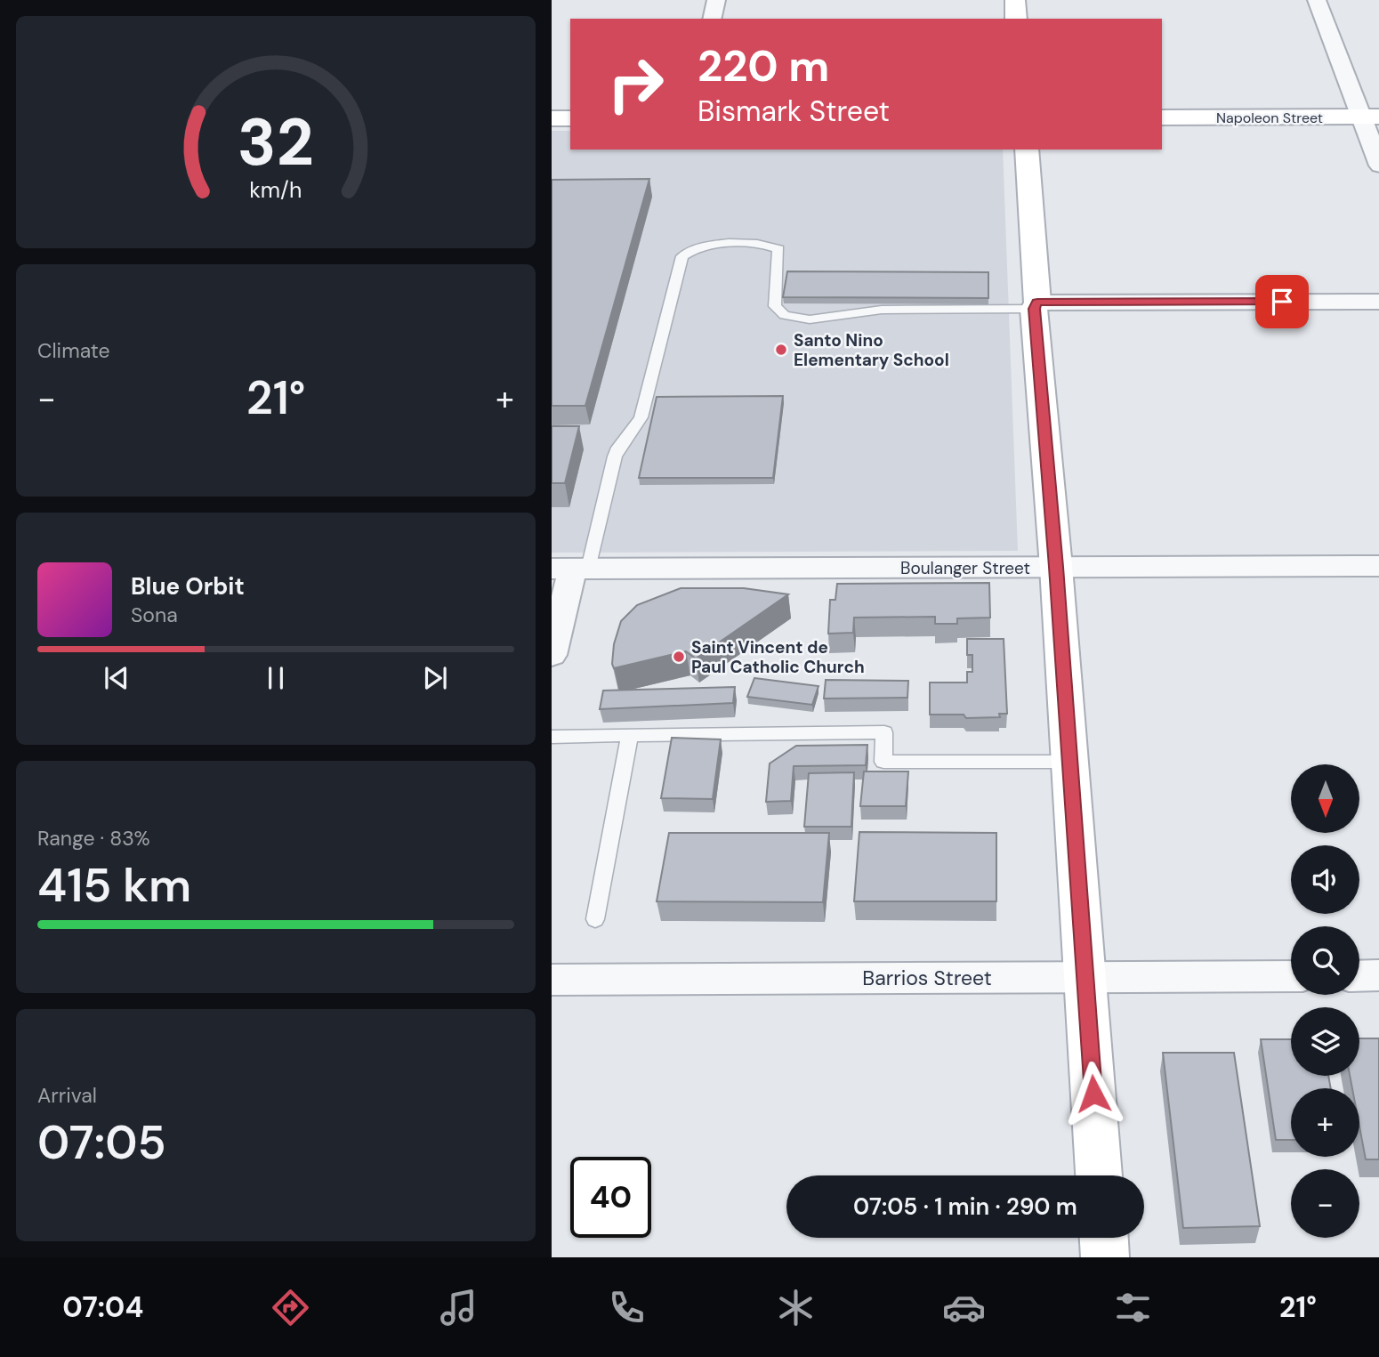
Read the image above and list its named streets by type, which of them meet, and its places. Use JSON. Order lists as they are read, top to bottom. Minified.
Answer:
{"streets":{"street":["Napoleon Street","Boulanger Street","Barrios Street"]},"places":["Santo Nino Elementary School","Saint Vincent de Paul Catholic Church"],"north":"bottom","page":{"turn":["220 m","Bismark Street"],"tile":["Climate",["Range · 83%","415 km"],["Arrival","07:05"]],"heat":["−","21°","+"],"song":["Blue Orbit","Sona"],"map_buttons":["+","−"],"limit":"40","trip":"07:05 · 1 min · 290 m","tabs":["07:04","21°"],"gauge":["32","km/h"]}}
